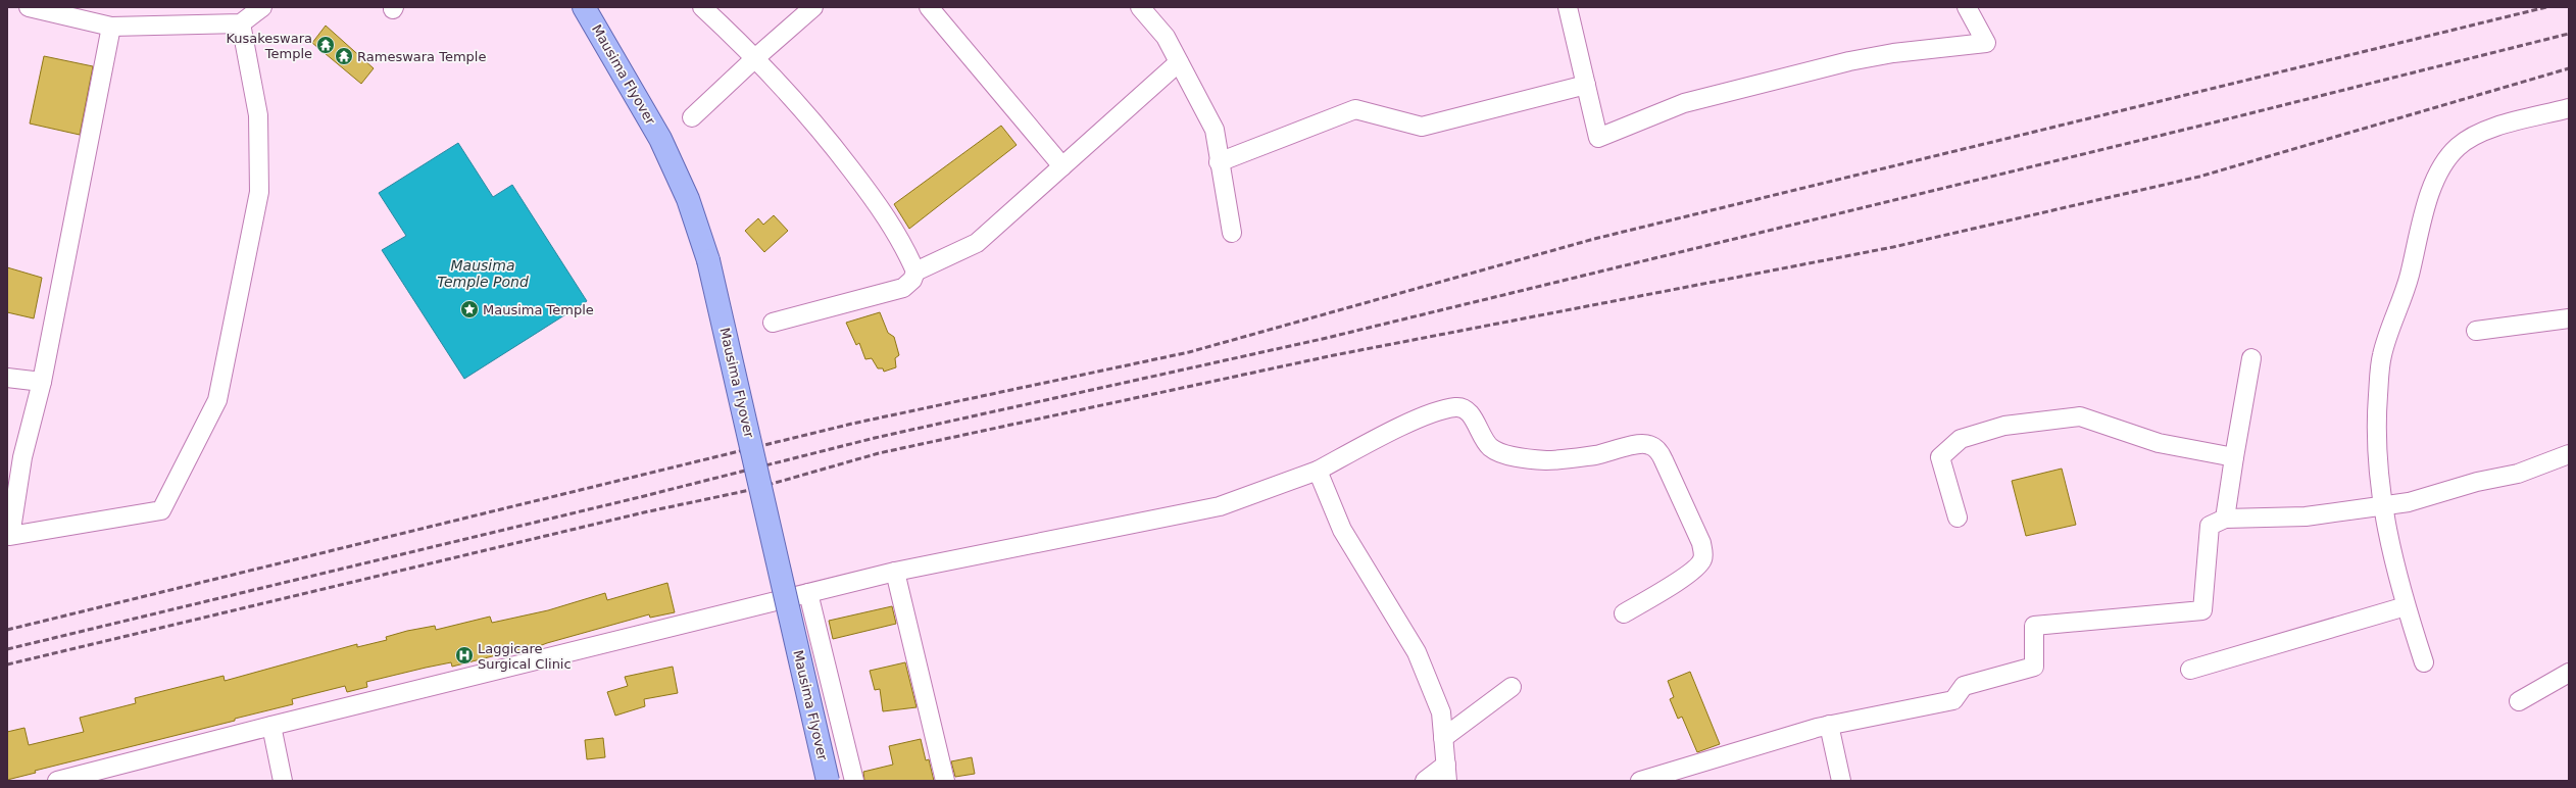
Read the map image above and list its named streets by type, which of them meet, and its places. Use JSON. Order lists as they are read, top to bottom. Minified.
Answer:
{"streets":{"main road":["Mausima Flyover"]},"water":["Mausima Temple Pond"],"places":{"temple":["Kusakeswara Temple","Rameswara Temple"],"place":["Mausima Temple"],"hospital":["Laggicare Surgical Clinic"]}}
